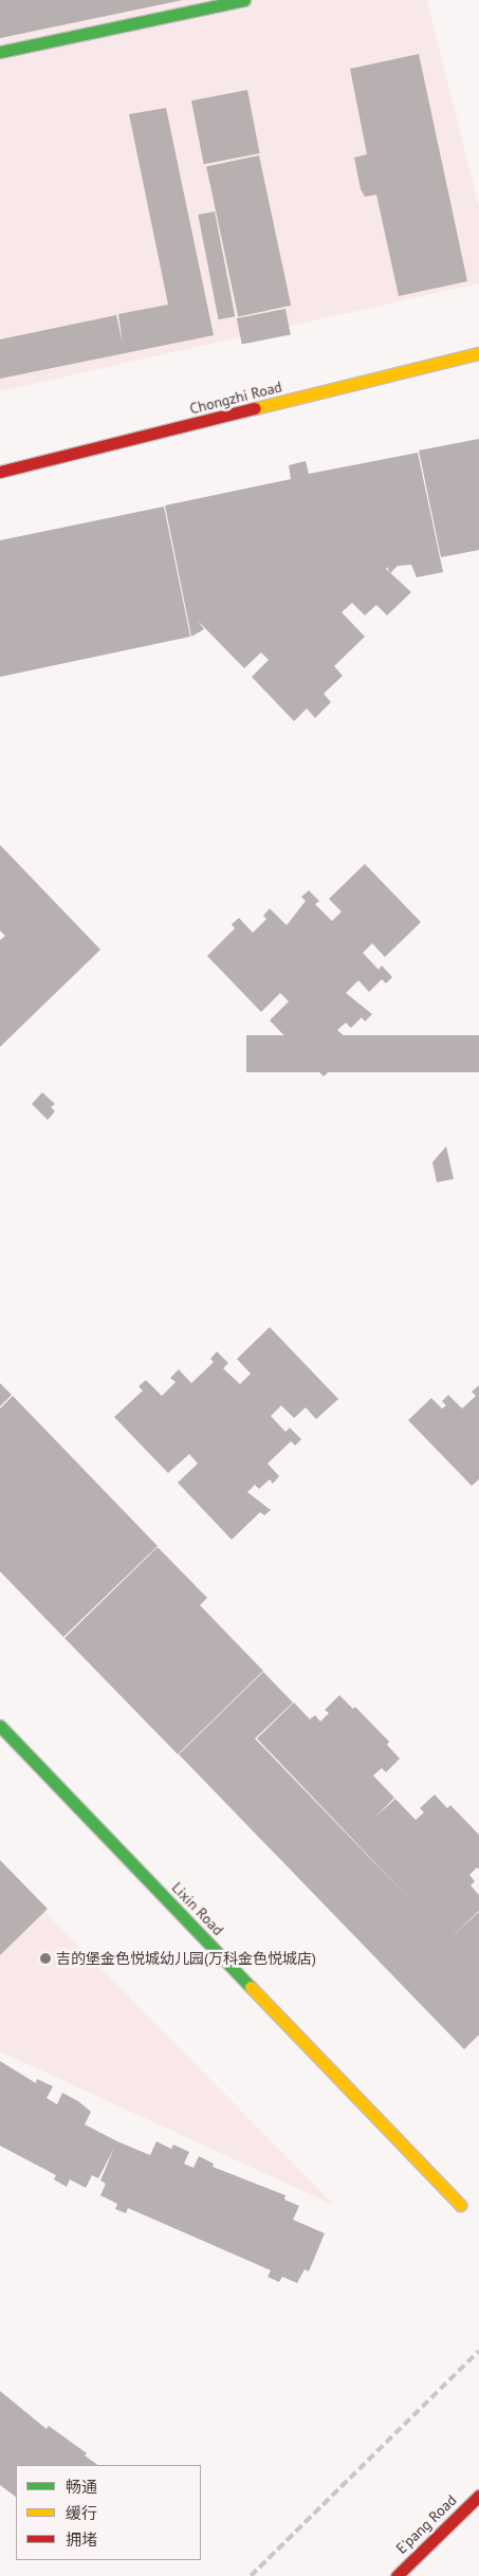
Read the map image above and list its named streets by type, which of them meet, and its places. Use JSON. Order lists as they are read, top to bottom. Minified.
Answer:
{"streets":{"street":["Chongzhi Road","Lixin Road","E'pang Road"]},"places":["吉的堡金色悦城幼儿园(万科金色悦城店)"],"legend":["畅通","缓行","拥堵"]}
